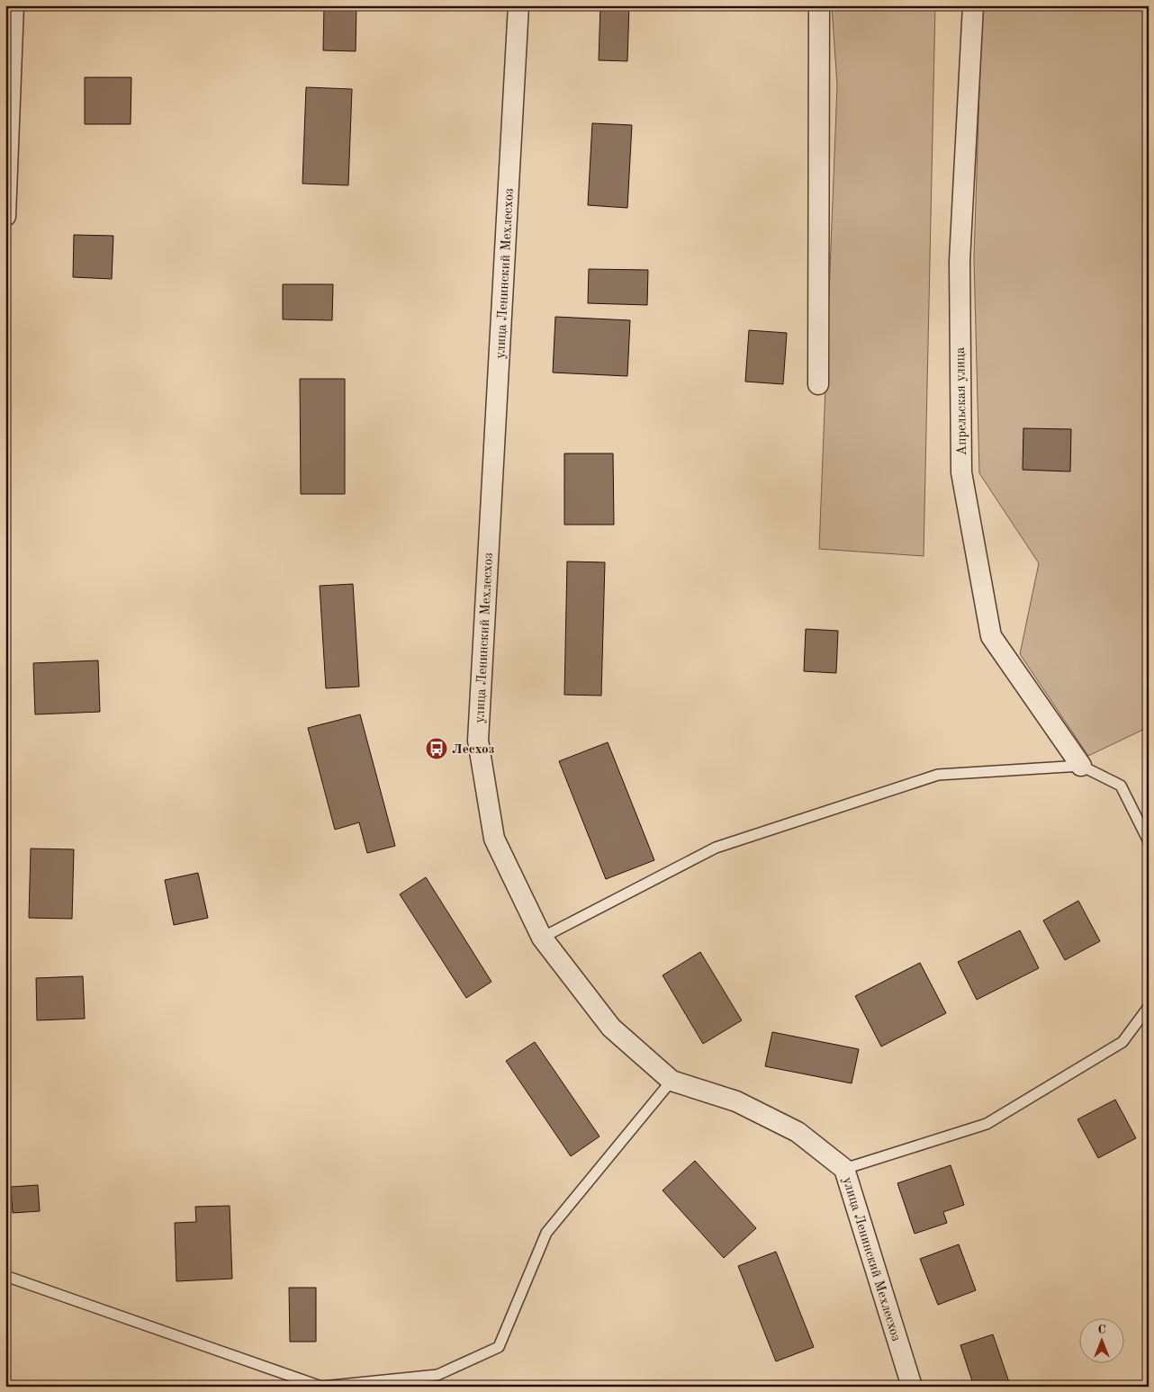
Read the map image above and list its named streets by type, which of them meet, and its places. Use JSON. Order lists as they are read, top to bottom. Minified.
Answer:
{"streets":{"street":["улица Ленинский Мехлесхоз","Апрельская улица"]},"places":{"bus stop":["Лесхоз"]},"north":"top"}
